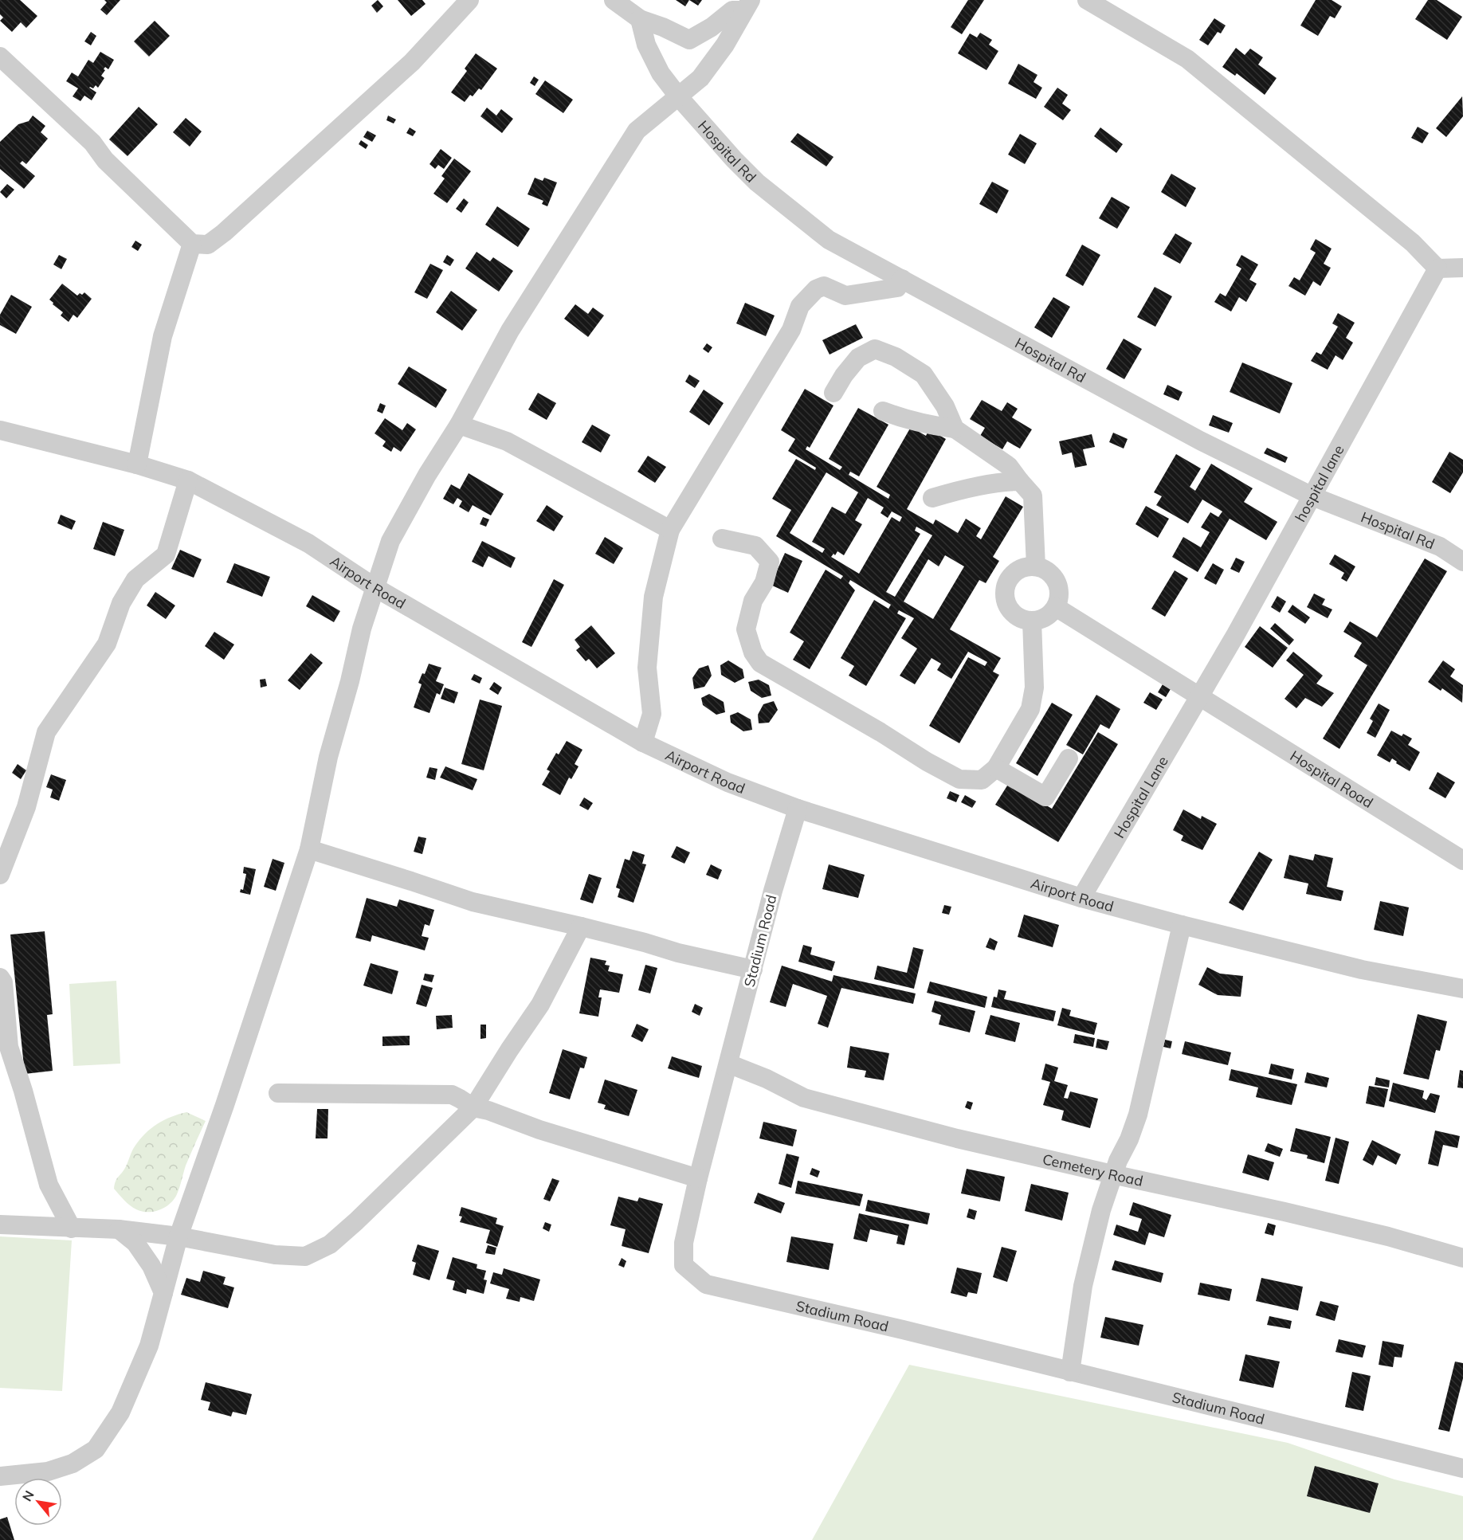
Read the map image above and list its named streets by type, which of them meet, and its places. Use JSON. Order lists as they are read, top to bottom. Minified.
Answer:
{"streets":{"street":["Hospital Rd","hospital lane","Airport Road","Hospital Road","Hospital Lane","Stadium Road","Cemetery Road"]},"crossings":[["Hospital Rd","hospital lane"],["hospital lane","Hospital Road"],["hospital lane","Hospital Lane"],["Airport Road","Hospital Lane"],["Airport Road","Stadium Road"],["Hospital Road","Hospital Lane"],["Stadium Road","Cemetery Road"]],"north":"top left"}
